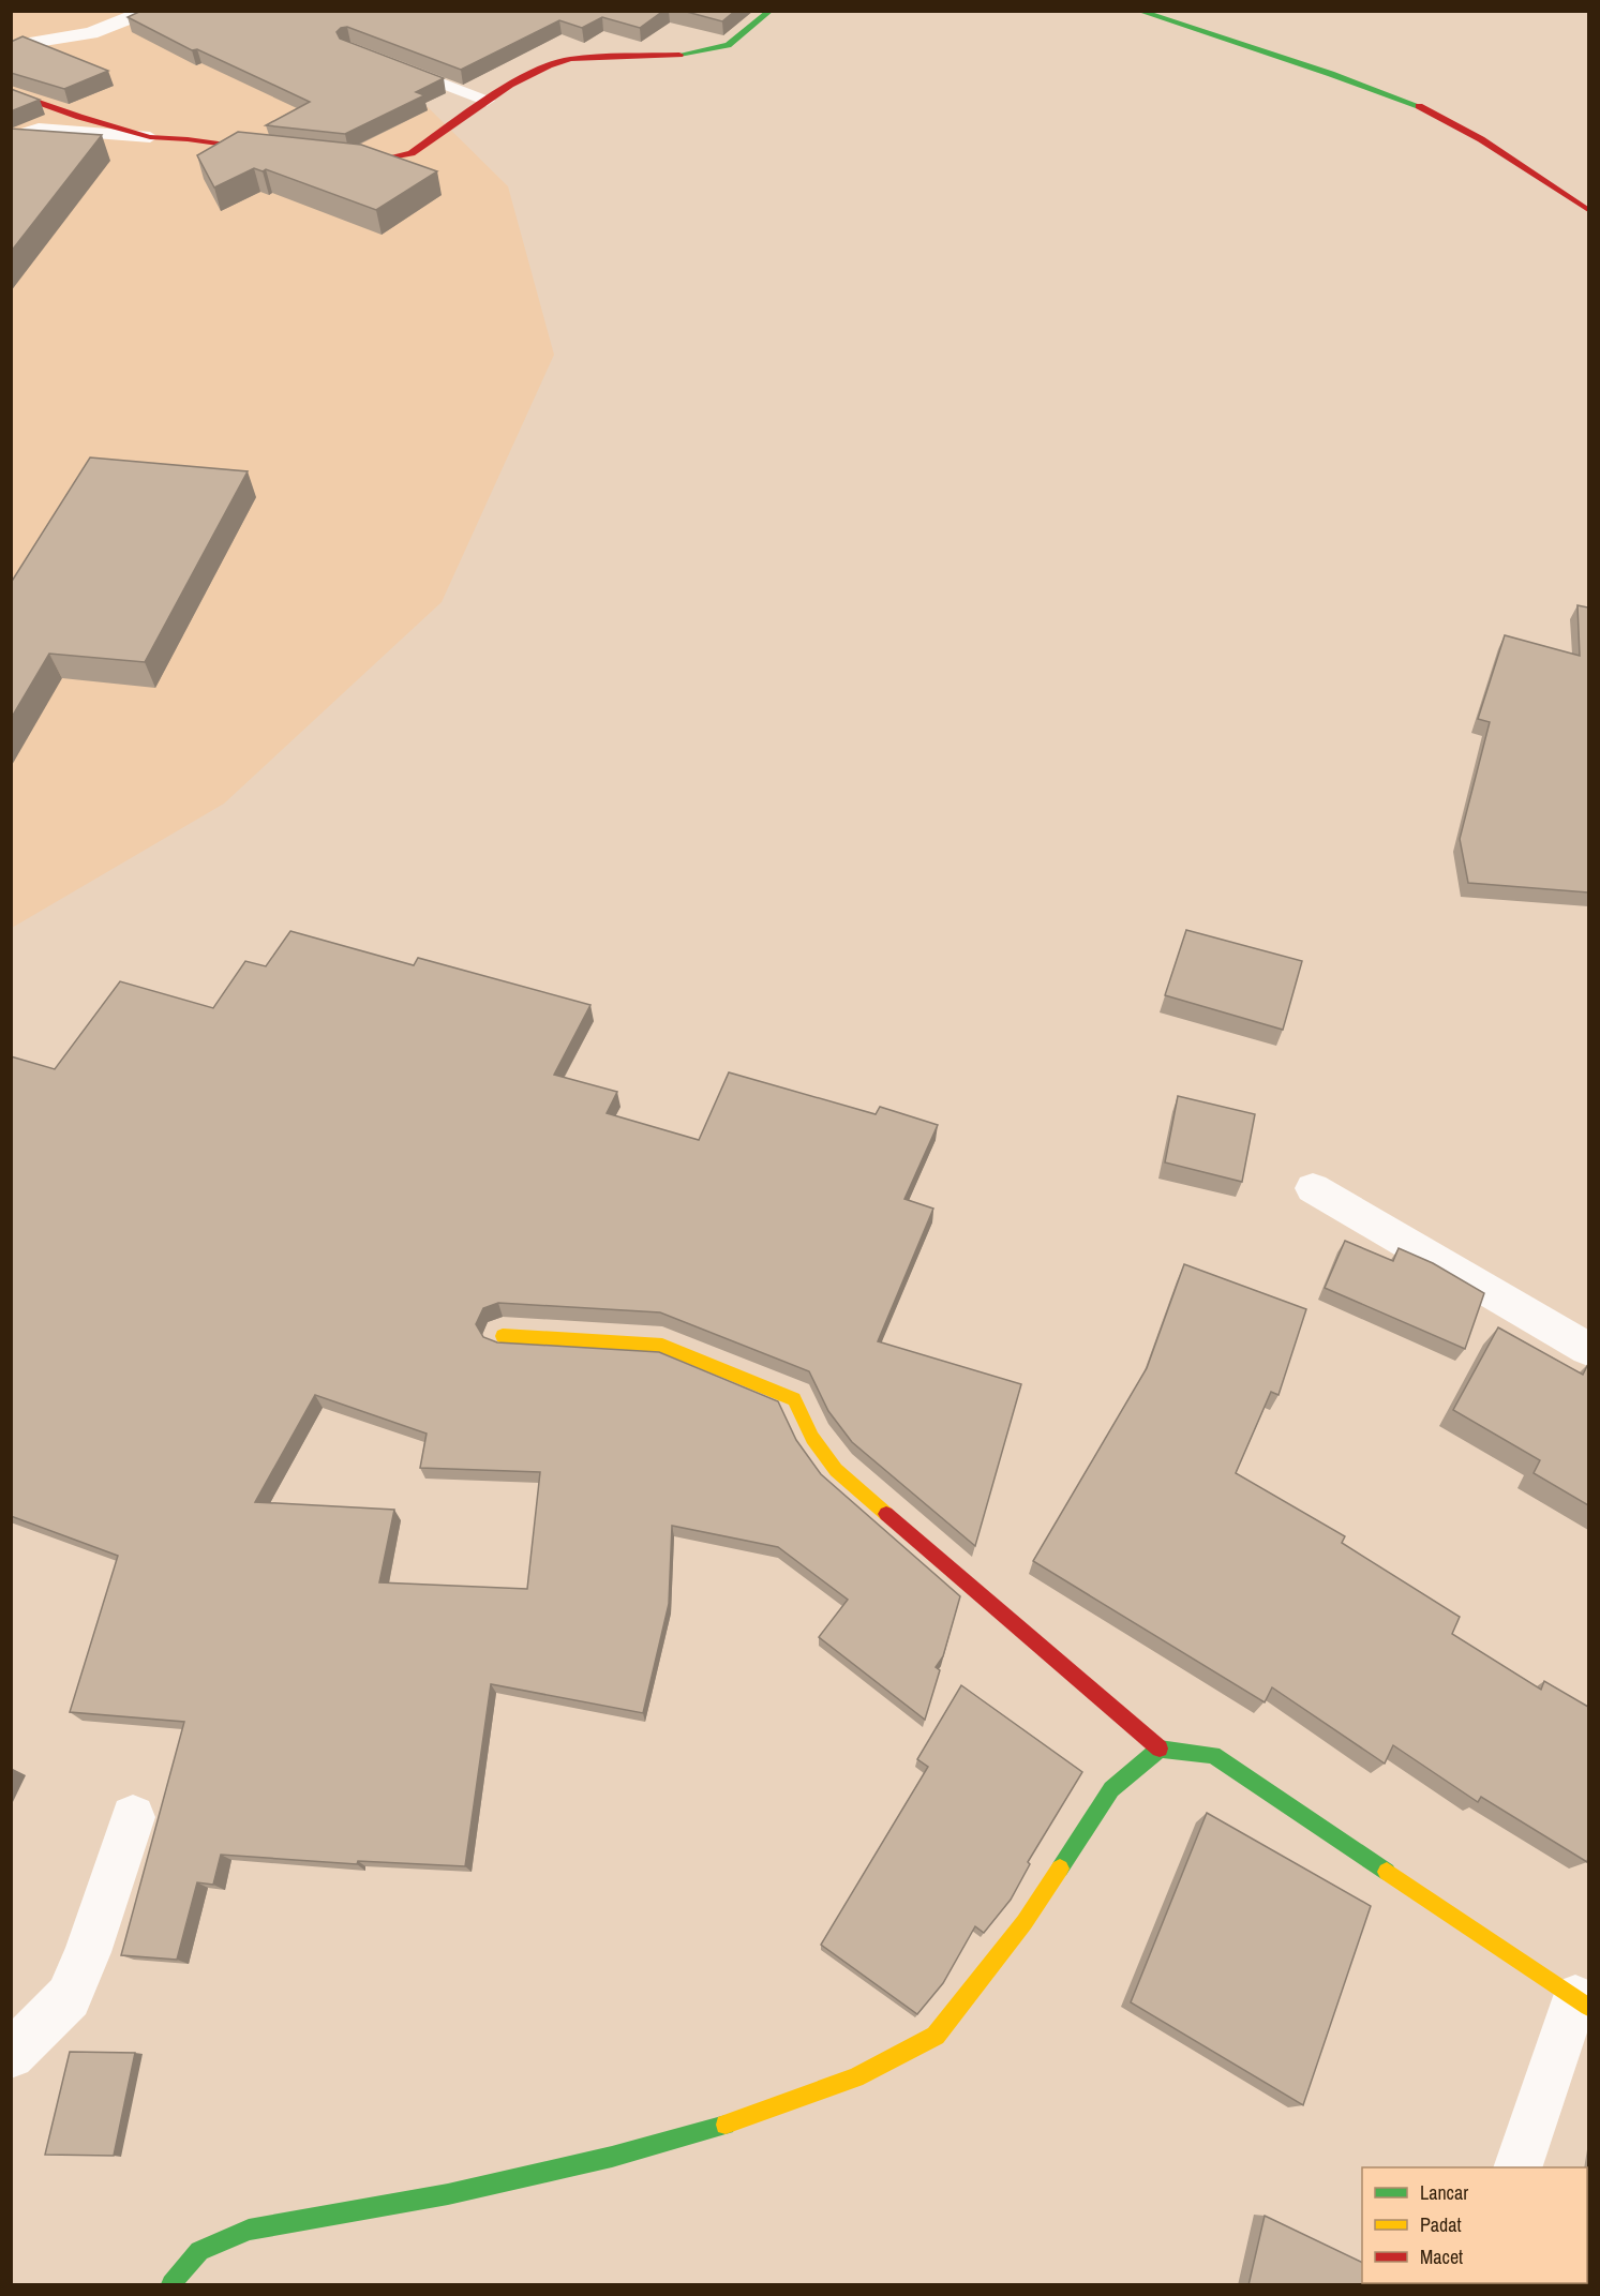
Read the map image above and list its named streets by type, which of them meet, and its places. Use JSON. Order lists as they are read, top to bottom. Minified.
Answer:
{"legend":["Lancar","Padat","Macet"]}
